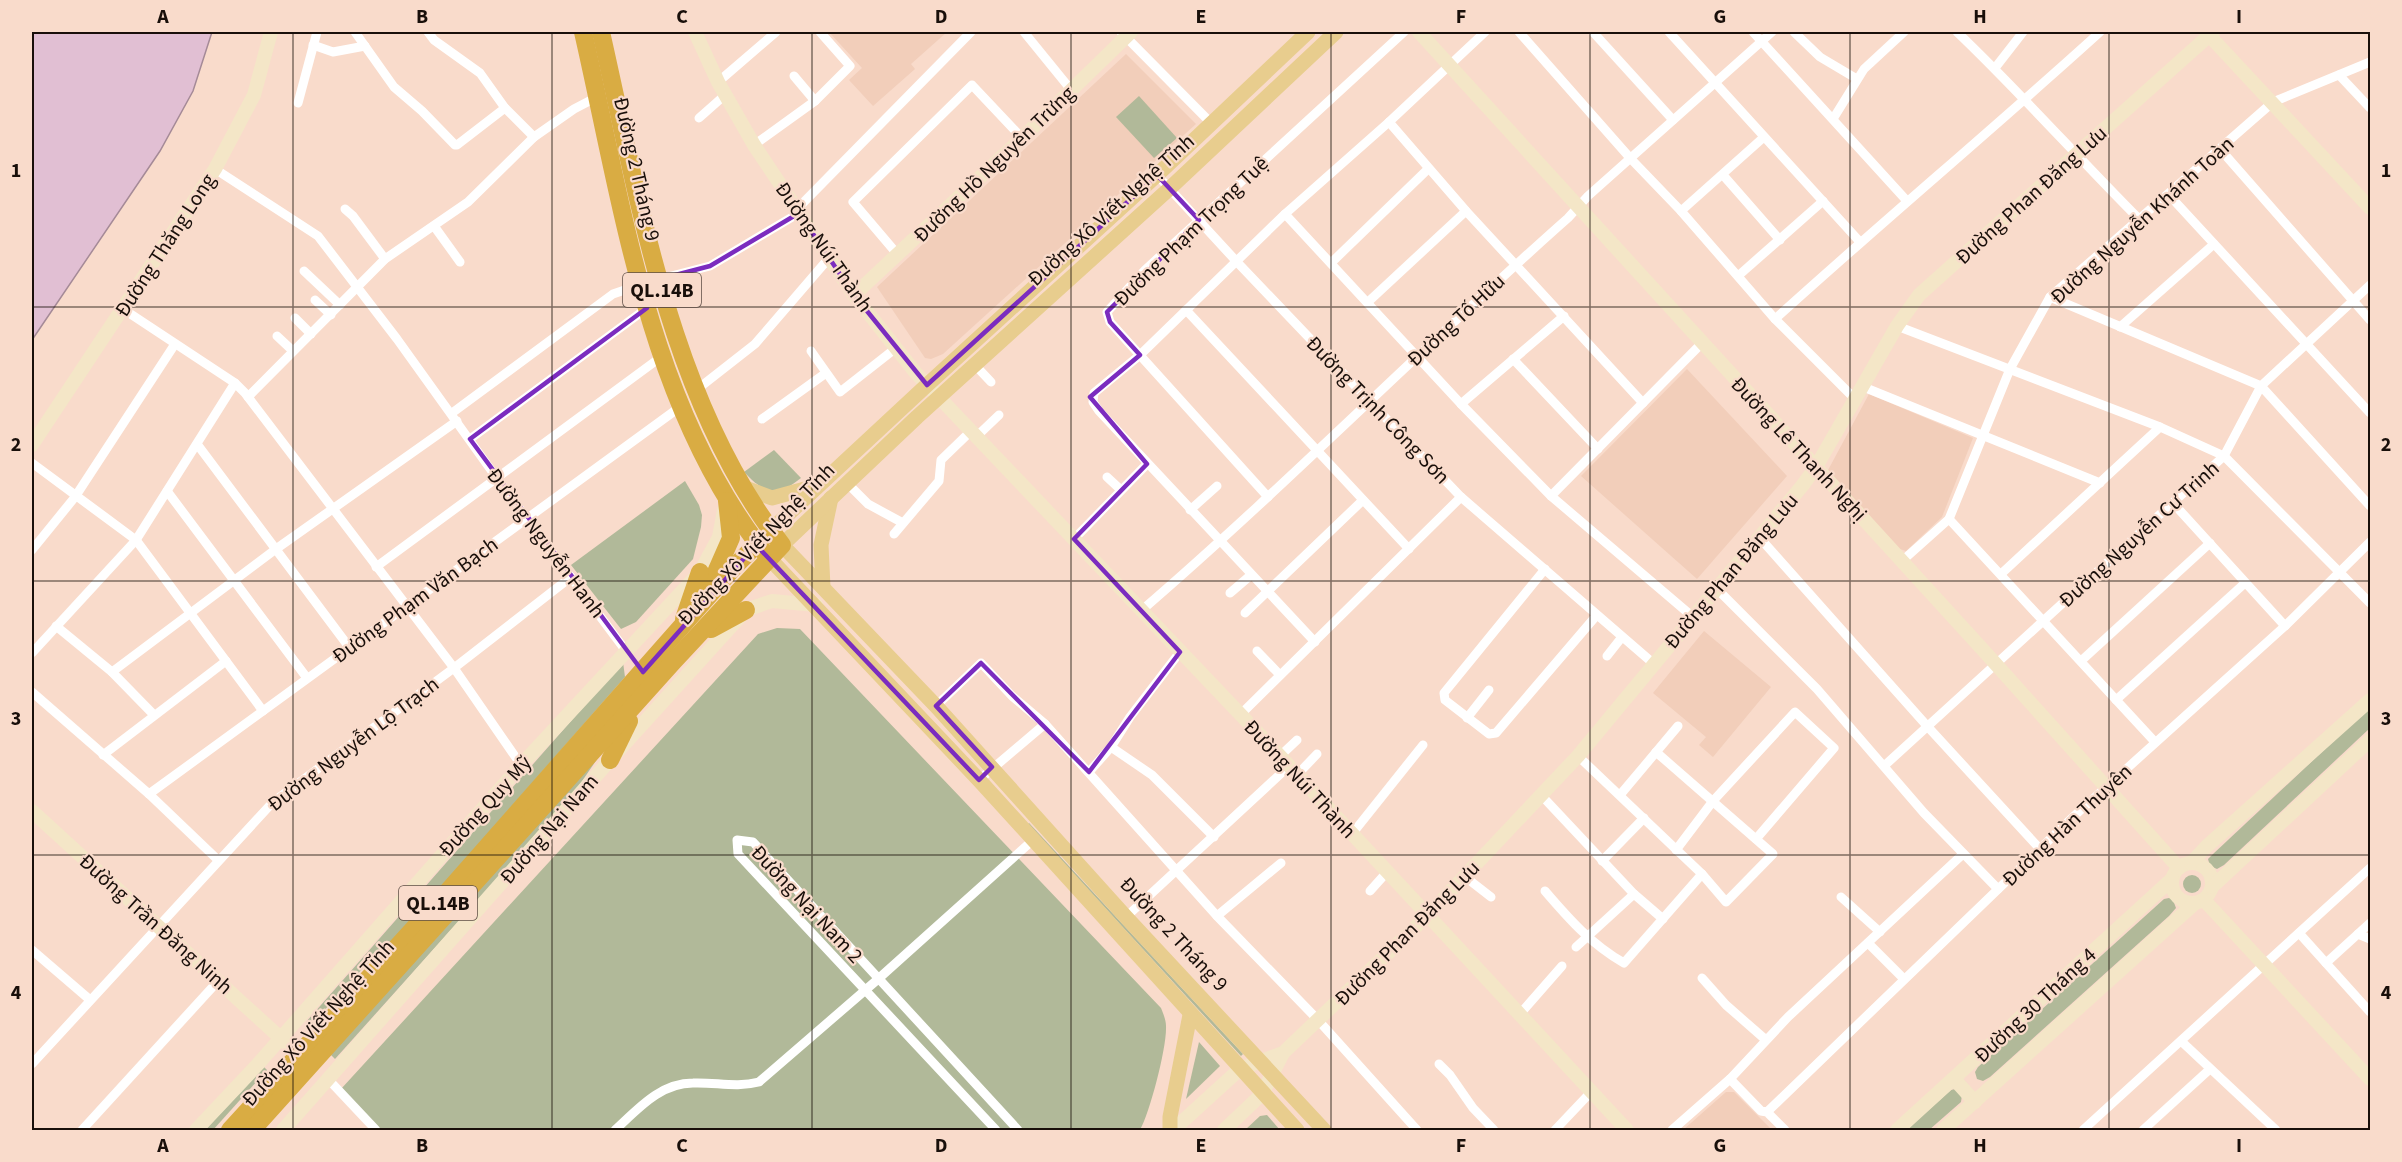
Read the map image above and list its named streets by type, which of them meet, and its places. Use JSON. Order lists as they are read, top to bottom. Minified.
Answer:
{"streets":{"highway":["Đường 2 Tháng 9","Đường Xô Viết Nghệ Tĩnh","QL.14B"],"street":["Đường Hồ Nguyên Trừng","Đường Phan Đăng Lưu","Đường Nguyễn Khánh Toàn","Đường Phạm Trọng Tuệ","Đường Thăng Long","Đường Núi Thành","Đường Tố Hữu","Đường Trịnh Công Sơn","Đường Lê Thanh Nghị","Đường Nguyễn Cư Trinh","Đường Nguyễn Hanh","Đường Phạm Văn Bạch","Đường Nguyễn Lộ Trạch","Đường Quy Mỹ","Đường Hàn Thuyên","Đường Nại Nam","Đường Nại Nam 2","Đường Trần Đăng Ninh","Đường 30 Tháng 4"]},"crossings":[["Đường Hồ Nguyên Trừng","Đường Núi Thành"],["Đường 2 Tháng 9","Đường Phan Đăng Lưu"],["Đường 2 Tháng 9","Đường Xô Viết Nghệ Tĩnh"],["Đường 2 Tháng 9","Đường Phạm Văn Bạch"],["Đường 2 Tháng 9","Đường Quy Mỹ"],["Đường Phan Đăng Lưu","Đường Núi Thành"],["Đường Phan Đăng Lưu","Đường Lê Thanh Nghị"],["Đường Xô Viết Nghệ Tĩnh","Đường Núi Thành"],["Đường Xô Viết Nghệ Tĩnh","Đường Trịnh Công Sơn"],["Đường Xô Viết Nghệ Tĩnh","Đường Nguyễn Hanh"],["Đường Xô Viết Nghệ Tĩnh","Đường Trần Đăng Ninh"],["Đường Nguyễn Khánh Toàn","Đường Lê Thanh Nghị"],["Đường Phạm Trọng Tuệ","Đường Tố Hữu"],["Đường Phạm Trọng Tuệ","Đường Trịnh Công Sơn"],["Đường Thăng Long","Đường Nguyễn Hanh"],["Đường Núi Thành","Đường Tố Hữu"],["Đường Núi Thành","Đường Trịnh Công Sơn"],["Đường Tố Hữu","Đường Trịnh Công Sơn"],["Đường Tố Hữu","Đường Lê Thanh Nghị"],["Đường Lê Thanh Nghị","Đường Nguyễn Cư Trinh"],["Đường Lê Thanh Nghị","Đường Hàn Thuyên"],["Đường Lê Thanh Nghị","Đường 30 Tháng 4"],["Đường Nguyễn Hanh","Đường Phạm Văn Bạch"],["Đường Nguyễn Hanh","Đường Nguyễn Lộ Trạch"],["Đường Nguyễn Hanh","Đường Quy Mỹ"],["Đường Nguyễn Lộ Trạch","Đường Trần Đăng Ninh"],["Đường Quy Mỹ","Đường Trần Đăng Ninh"],["Đường Nại Nam","Đường Trần Đăng Ninh"]],"grid":{"columns":["A","B","C","D","E","F","G","H","I"],"rows":["1","2","3","4"]}}
